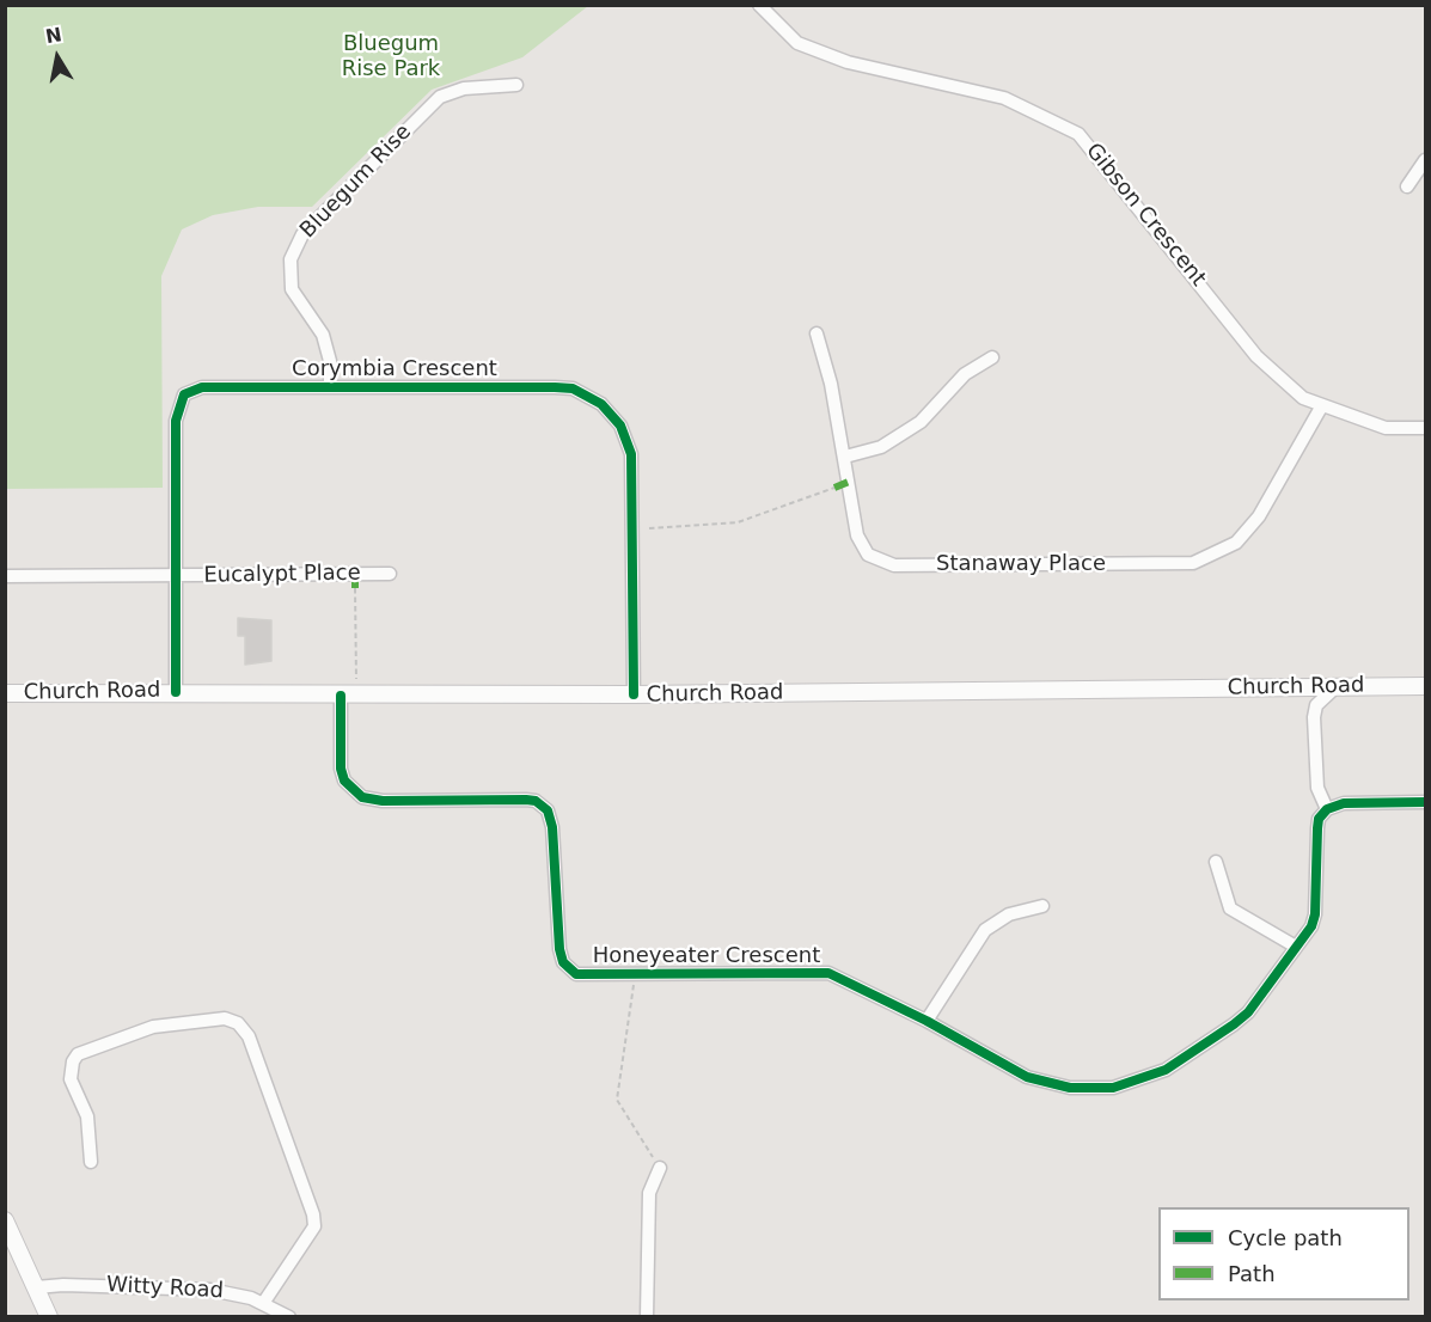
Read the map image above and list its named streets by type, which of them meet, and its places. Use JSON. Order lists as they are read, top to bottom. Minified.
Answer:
{"streets":{"main road":["Church Road"],"street":["Bluegum Rise","Gibson Crescent","Corymbia Crescent","Stanaway Place","Eucalypt Place","Honeyeater Crescent","Witty Road"]},"crossings":[["Bluegum Rise","Corymbia Crescent"],["Gibson Crescent","Stanaway Place"],["Corymbia Crescent","Eucalypt Place"],["Corymbia Crescent","Church Road"],["Church Road","Honeyeater Crescent"]],"parks":["Bluegum Rise Park"],"legend":["Cycle path","Path"],"north":"top"}
